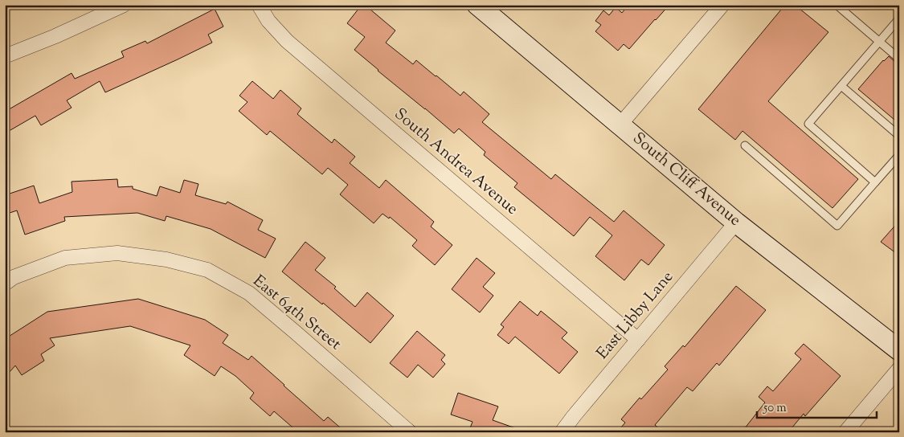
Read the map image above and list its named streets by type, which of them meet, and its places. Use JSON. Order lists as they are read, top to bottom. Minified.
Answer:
{"streets":{"main road":["South Cliff Avenue"],"street":["South Andrea Avenue","East 64th Street","East Libby Lane"]},"crossings":[["South Andrea Avenue","East Libby Lane"],["South Cliff Avenue","East Libby Lane"]],"scale_bar":"50 m"}
